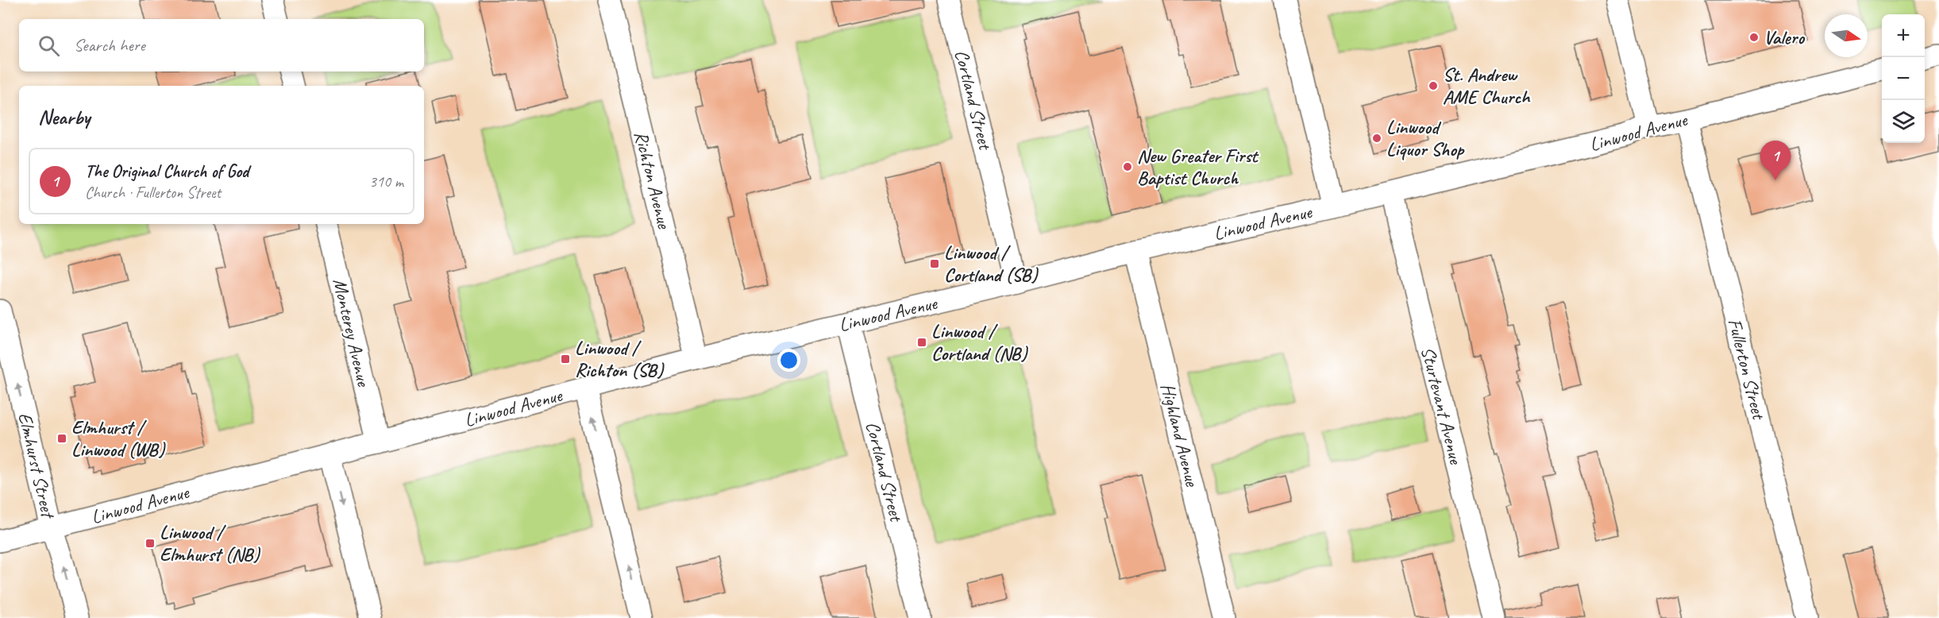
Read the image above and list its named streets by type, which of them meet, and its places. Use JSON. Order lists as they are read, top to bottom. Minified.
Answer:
{"streets":{"street":["Cortland Street","Linwood Avenue","Richton Avenue","Monterey Avenue","Fullerton Street","Sturtevant Avenue","Highland Avenue","Elmhurst Street"]},"crossings":[["Cortland Street","Linwood Avenue"],["Linwood Avenue","Richton Avenue"],["Linwood Avenue","Monterey Avenue"],["Linwood Avenue","Fullerton Street"],["Linwood Avenue","Sturtevant Avenue"],["Linwood Avenue","Highland Avenue"],["Linwood Avenue","Elmhurst Street"]],"one_way":["Elmhurst Street"],"places":{"other":["Valero","St. Andrew AME Church","Linwood Liquor Shop","New Greater First Baptist Church"],"transit":["Linwood / Cortland (SB)","Linwood / Cortland (NB)","Linwood / Richton (SB)","Elmhurst / Linwood (WB)","Linwood / Elmhurst (NB)"]},"north":"right","page":{"map_buttons":["+","−"],"search":"Search here","heading":"Nearby","pins":"1","list":[{"mark":"1","name":"The Original Church of God","note":"Church · Fullerton Street","value":"310 m"}]}}
